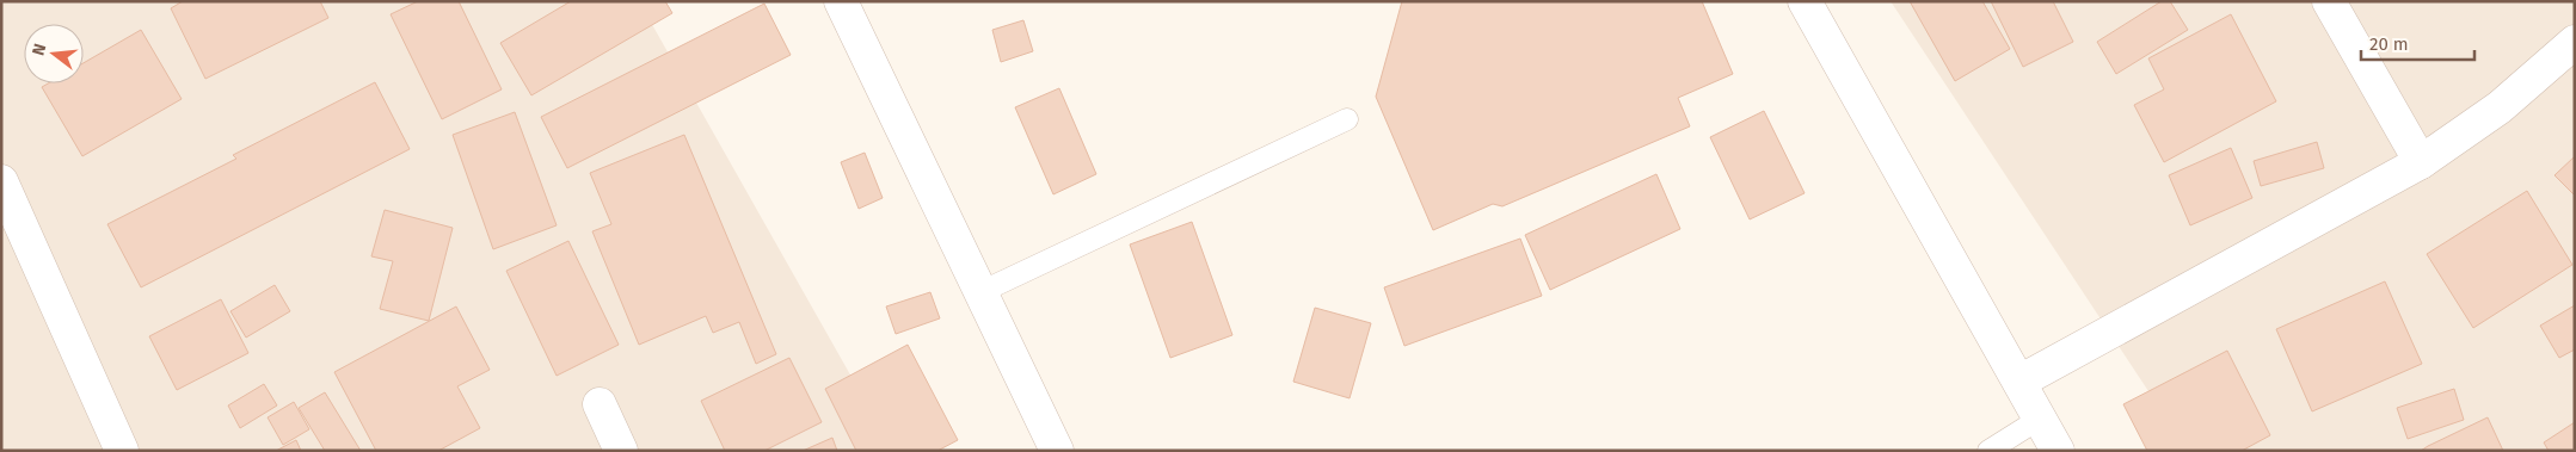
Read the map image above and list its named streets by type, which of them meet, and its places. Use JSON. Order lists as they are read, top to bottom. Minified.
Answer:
{"scale_bar":"20 m","north":"left"}
